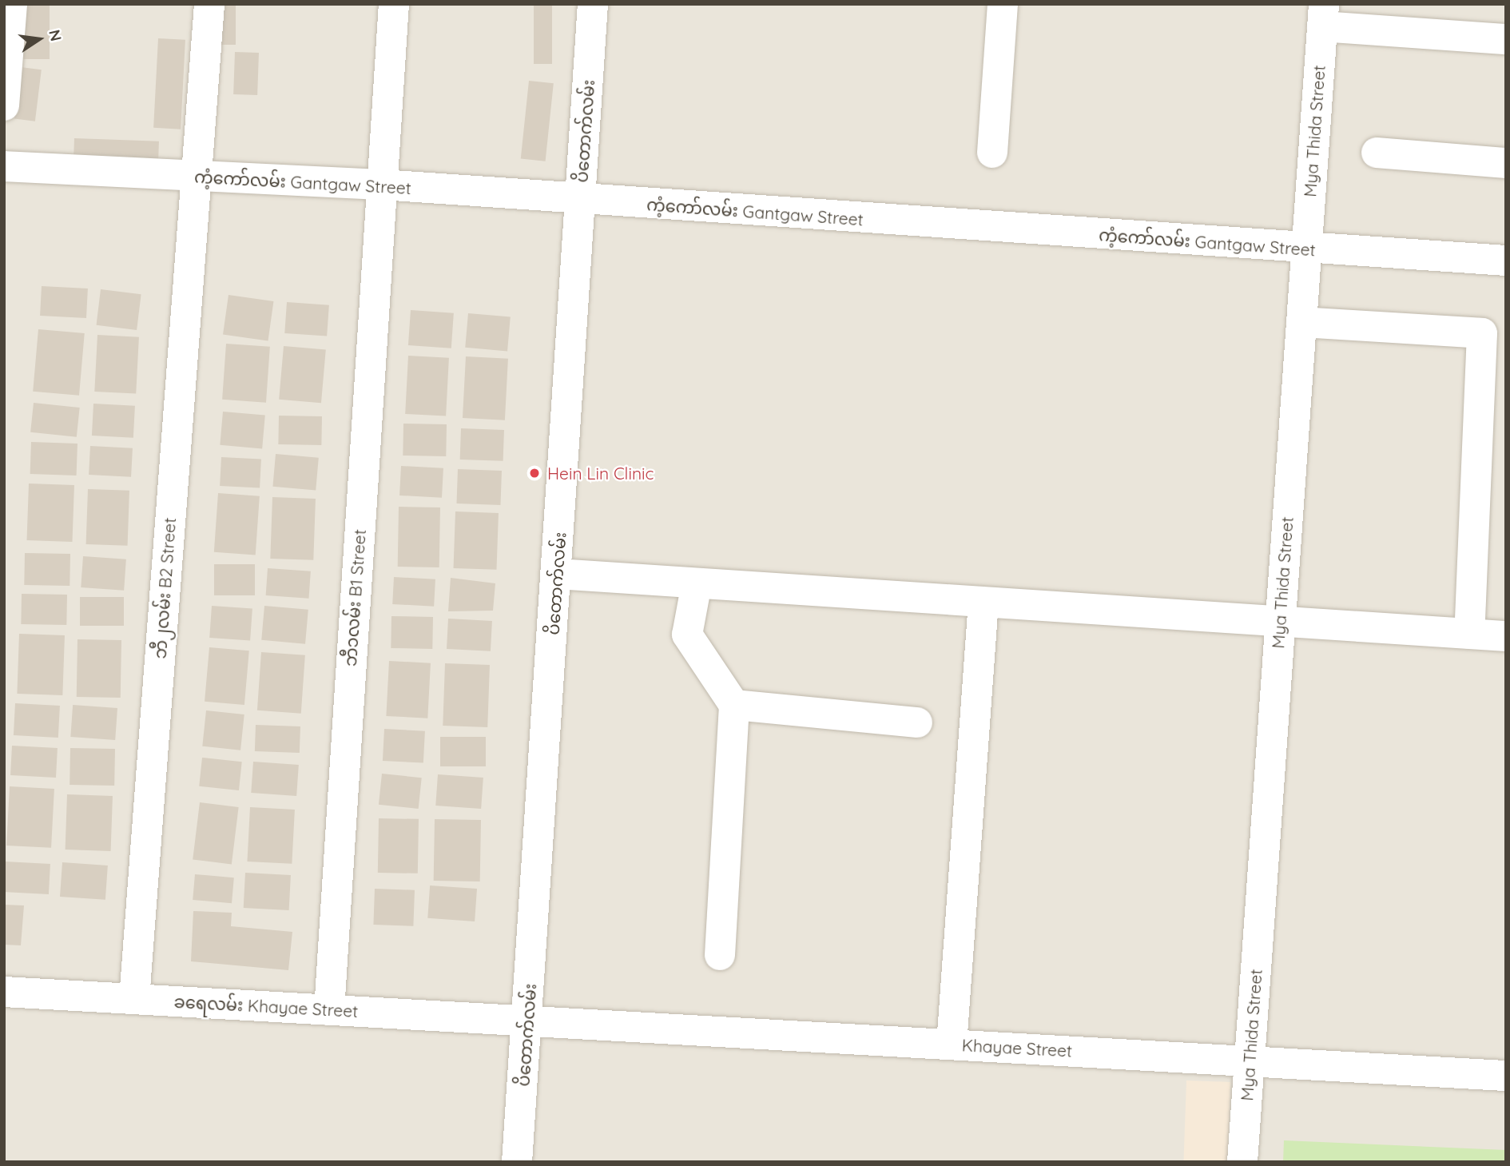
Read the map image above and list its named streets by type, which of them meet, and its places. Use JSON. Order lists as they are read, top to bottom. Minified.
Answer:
{"streets":{"street":["ပိတောက်လမ်း","Mya Thida Street","ကံ့ကော်လမ်း Gantgaw Street","ဘီ၂လမ်း B2 Street","ဘီ၁လမ်း B1 Street","ခရေလမ်း Khayae Street","Khayae Street"]},"crossings":[["ပိတောက်လမ်း","ကံ့ကော်လမ်း Gantgaw Street"],["ပိတောက်လမ်း","ခရေလမ်း Khayae Street"],["ပိတောက်လမ်း","Khayae Street"],["Mya Thida Street","ကံ့ကော်လမ်း Gantgaw Street"],["Mya Thida Street","Khayae Street"],["ကံ့ကော်လမ်း Gantgaw Street","ဘီ၂လမ်း B2 Street"],["ကံ့ကော်လမ်း Gantgaw Street","ဘီ၁လမ်း B1 Street"],["ဘီ၂လမ်း B2 Street","ခရေလမ်း Khayae Street"],["ဘီ၁လမ်း B1 Street","ခရေလမ်း Khayae Street"],["ခရေလမ်း Khayae Street","Khayae Street"]],"places":["Hein Lin Clinic"],"north":"right"}
